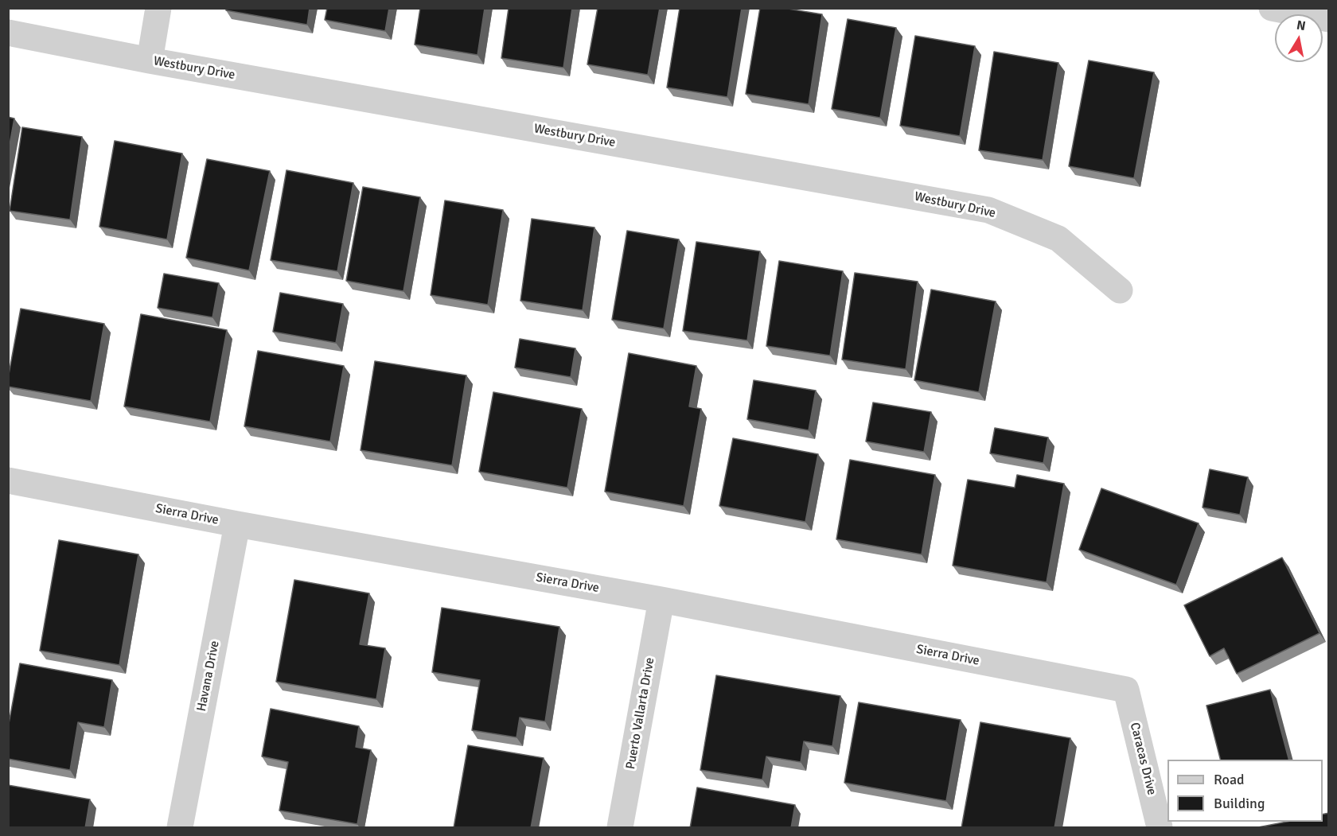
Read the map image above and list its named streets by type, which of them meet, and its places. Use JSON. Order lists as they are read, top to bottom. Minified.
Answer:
{"streets":{"street":["Westbury Drive","Sierra Drive","Havana Drive","Puerto Vallarta Drive","Caracas Drive"]},"crossings":[["Sierra Drive","Havana Drive"],["Sierra Drive","Puerto Vallarta Drive"],["Sierra Drive","Caracas Drive"]],"legend":["Road","Building"],"north":"top"}
